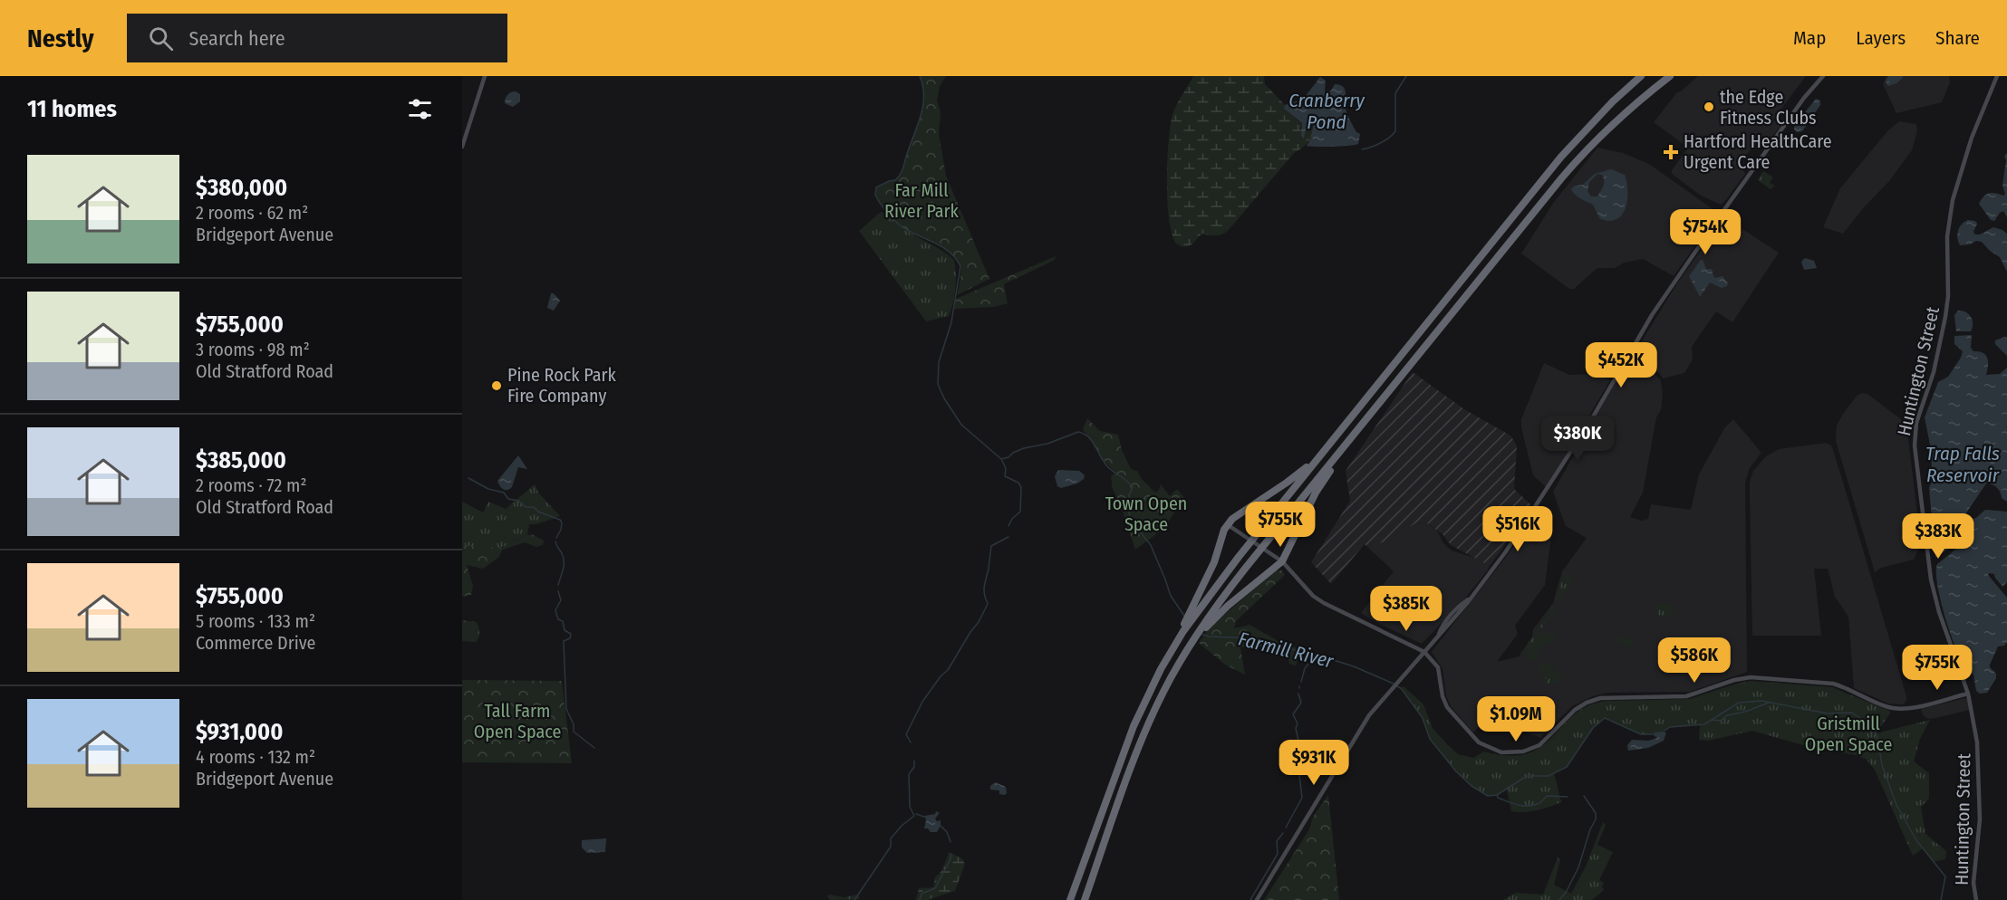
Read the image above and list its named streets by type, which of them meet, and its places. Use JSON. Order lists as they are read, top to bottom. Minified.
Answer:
{"streets":{"main road":["Huntington Street"]},"water":["Cranberry Pond","Trap Falls Reservoir","Farmill River"],"parks":["Far Mill River Park","Town Open Space","Tall Farm Open Space","Gristmill Open Space"],"places":{"other":["the Edge Fitness Clubs","Pine Rock Park Fire Company"],"health":["Hartford HealthCare Urgent Care"]},"page":{"header":"Nestly","search":"Search here","nav":["Map","Layers","Share"],"heading":"11 homes","list":[{"name":"$380,000","note":"2 rooms · 62 m² · Bridgeport Avenue"},{"name":"$755,000","note":"3 rooms · 98 m² · Old Stratford Road"},{"name":"$385,000","note":"2 rooms · 72 m² · Old Stratford Road"},{"name":"$755,000","note":"5 rooms · 133 m² · Commerce Drive"},{"name":"$931,000","note":"4 rooms · 132 m² · Bridgeport Avenue"}],"price":["$754K","$452K","$380K","$755K","$516K","$383K","$385K","$586K","$755K","$1.09M","$931K"]}}
